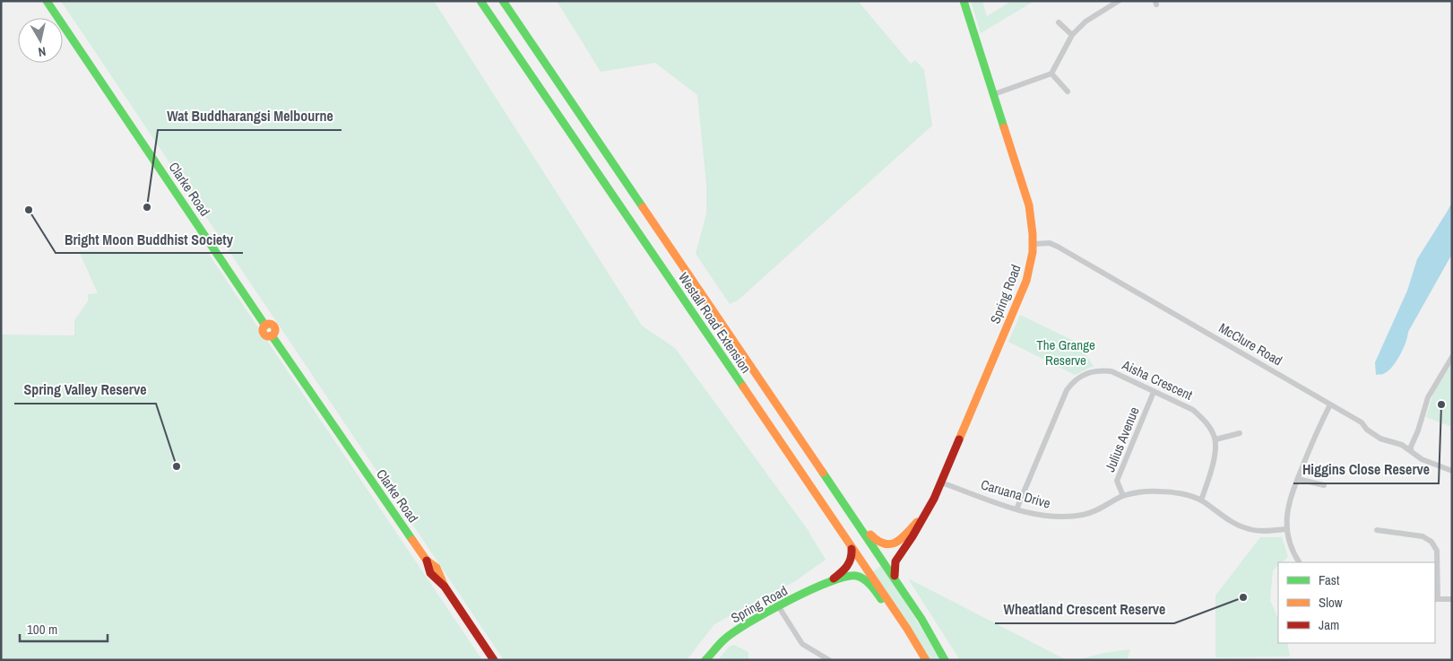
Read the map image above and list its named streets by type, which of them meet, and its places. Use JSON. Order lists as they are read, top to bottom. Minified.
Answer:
{"streets":{"main road":["Clarke Road","Spring Road","Westall Road Extension"],"street":["McClure Road","Aisha Crescent","Julius Avenue","Caruana Drive"]},"crossings":[["Spring Road","Westall Road Extension"],["Spring Road","McClure Road"],["Spring Road","Caruana Drive"],["Aisha Crescent","Julius Avenue"],["Aisha Crescent","Caruana Drive"],["Julius Avenue","Caruana Drive"]],"parks":["The Grange Reserve"],"places":["Wat Buddharangsi Melbourne","Bright Moon Buddhist Society","Higgins Close Reserve","Spring Valley Reserve","Wheatland Crescent Reserve"],"legend":["Fast","Slow","Jam"],"scale_bar":"100 m","north":"bottom"}
